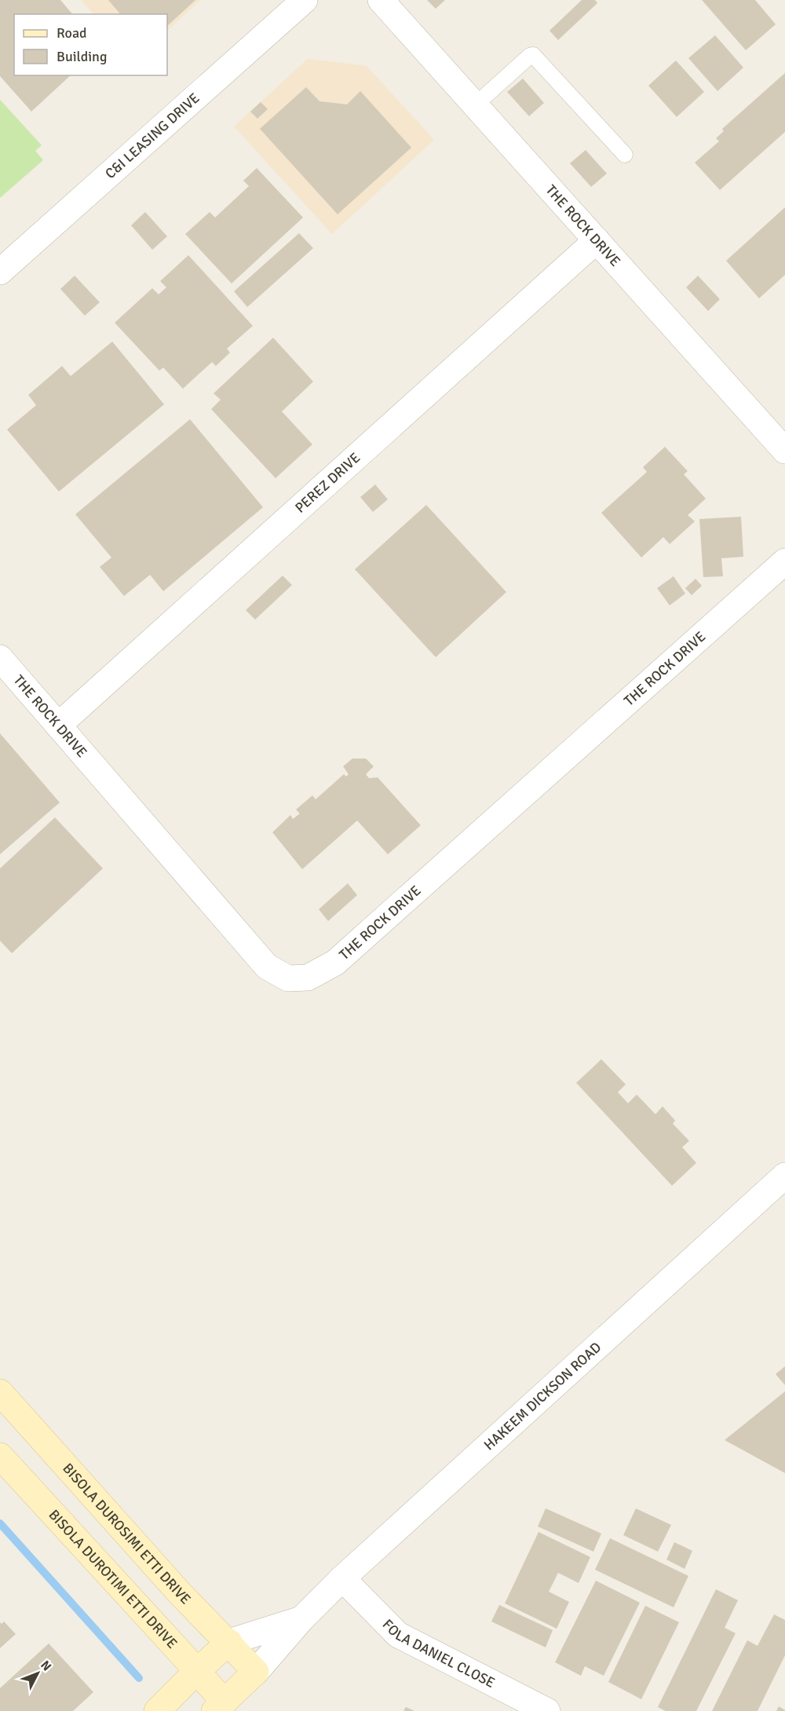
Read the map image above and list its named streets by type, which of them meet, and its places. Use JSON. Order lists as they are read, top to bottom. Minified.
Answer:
{"streets":{"main road":["HAKEEM DICKSON ROAD","BISOLA DUROSIMI ETTI DRIVE","BISOLA DUROTIMI ETTI DRIVE"],"street":["C&I LEASING DRIVE","THE ROCK DRIVE","PEREZ DRIVE","FOLA DANIEL CLOSE"]},"crossings":[["THE ROCK DRIVE","PEREZ DRIVE"],["HAKEEM DICKSON ROAD","BISOLA DUROSIMI ETTI DRIVE"],["HAKEEM DICKSON ROAD","BISOLA DUROTIMI ETTI DRIVE"],["HAKEEM DICKSON ROAD","FOLA DANIEL CLOSE"]],"legend":["Road","Building"],"north":"top right"}
